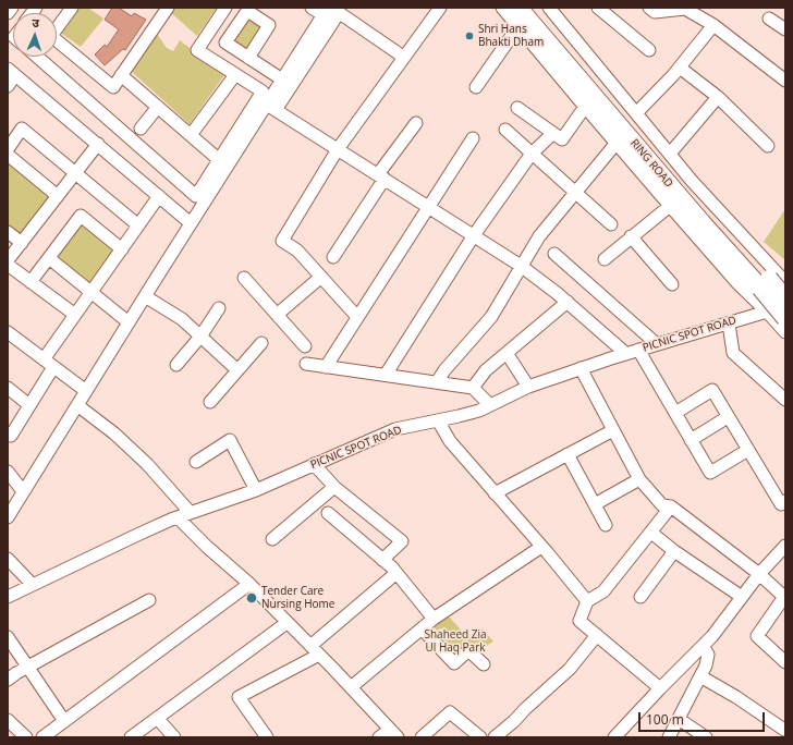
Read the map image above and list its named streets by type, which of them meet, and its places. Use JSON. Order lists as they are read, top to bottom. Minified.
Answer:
{"streets":{"highway":["RING ROAD"],"street":["PICNIC SPOT ROAD"]},"parks":["Shaheed Zia Ul Haq Park"],"places":["Shri Hans Bhakti Dham","Tender Care Nursing Home"],"scale_bar":"100 m","north":"top"}
